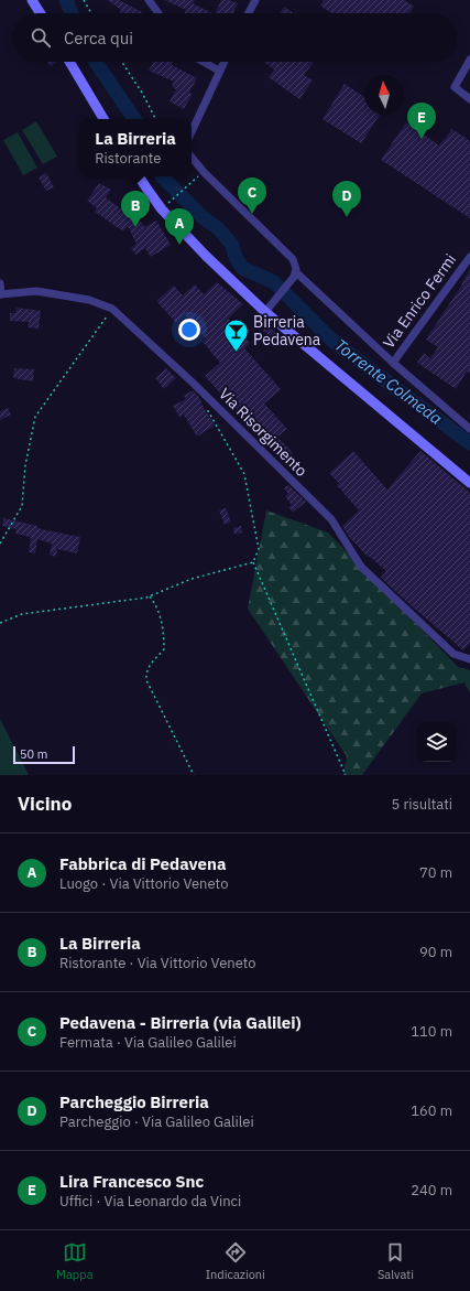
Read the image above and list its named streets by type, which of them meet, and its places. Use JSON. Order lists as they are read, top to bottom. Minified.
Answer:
{"streets":{"street":["Via Enrico Fermi","Via Risorgimento"]},"water":["Torrente Colmeda"],"places":{"bar":["Birreria Pedavena"]},"scale_bar":"50 m","north":"top","page":{"search":"Cerca qui","pins":["E","C","D","B","A"],"popup":["La Birreria","Ristorante"],"scale":"50 m","heading":["Vicino","5 risultati"],"list":[{"mark":"A","name":"Fabbrica di Pedavena","note":"Luogo · Via Vittorio Veneto","value":"70 m"},{"mark":"B","name":"La Birreria","note":"Ristorante · Via Vittorio Veneto","value":"90 m"},{"mark":"C","name":"Pedavena - Birreria (via Galilei)","note":"Fermata · Via Galileo Galilei","value":"110 m"},{"mark":"D","name":"Parcheggio Birreria","note":"Parcheggio · Via Galileo Galilei","value":"160 m"},{"mark":"E","name":"Lira Francesco Snc","note":"Uffici · Via Leonardo da Vinci","value":"240 m"}],"nav":["Mappa","Indicazioni","Salvati"]}}
